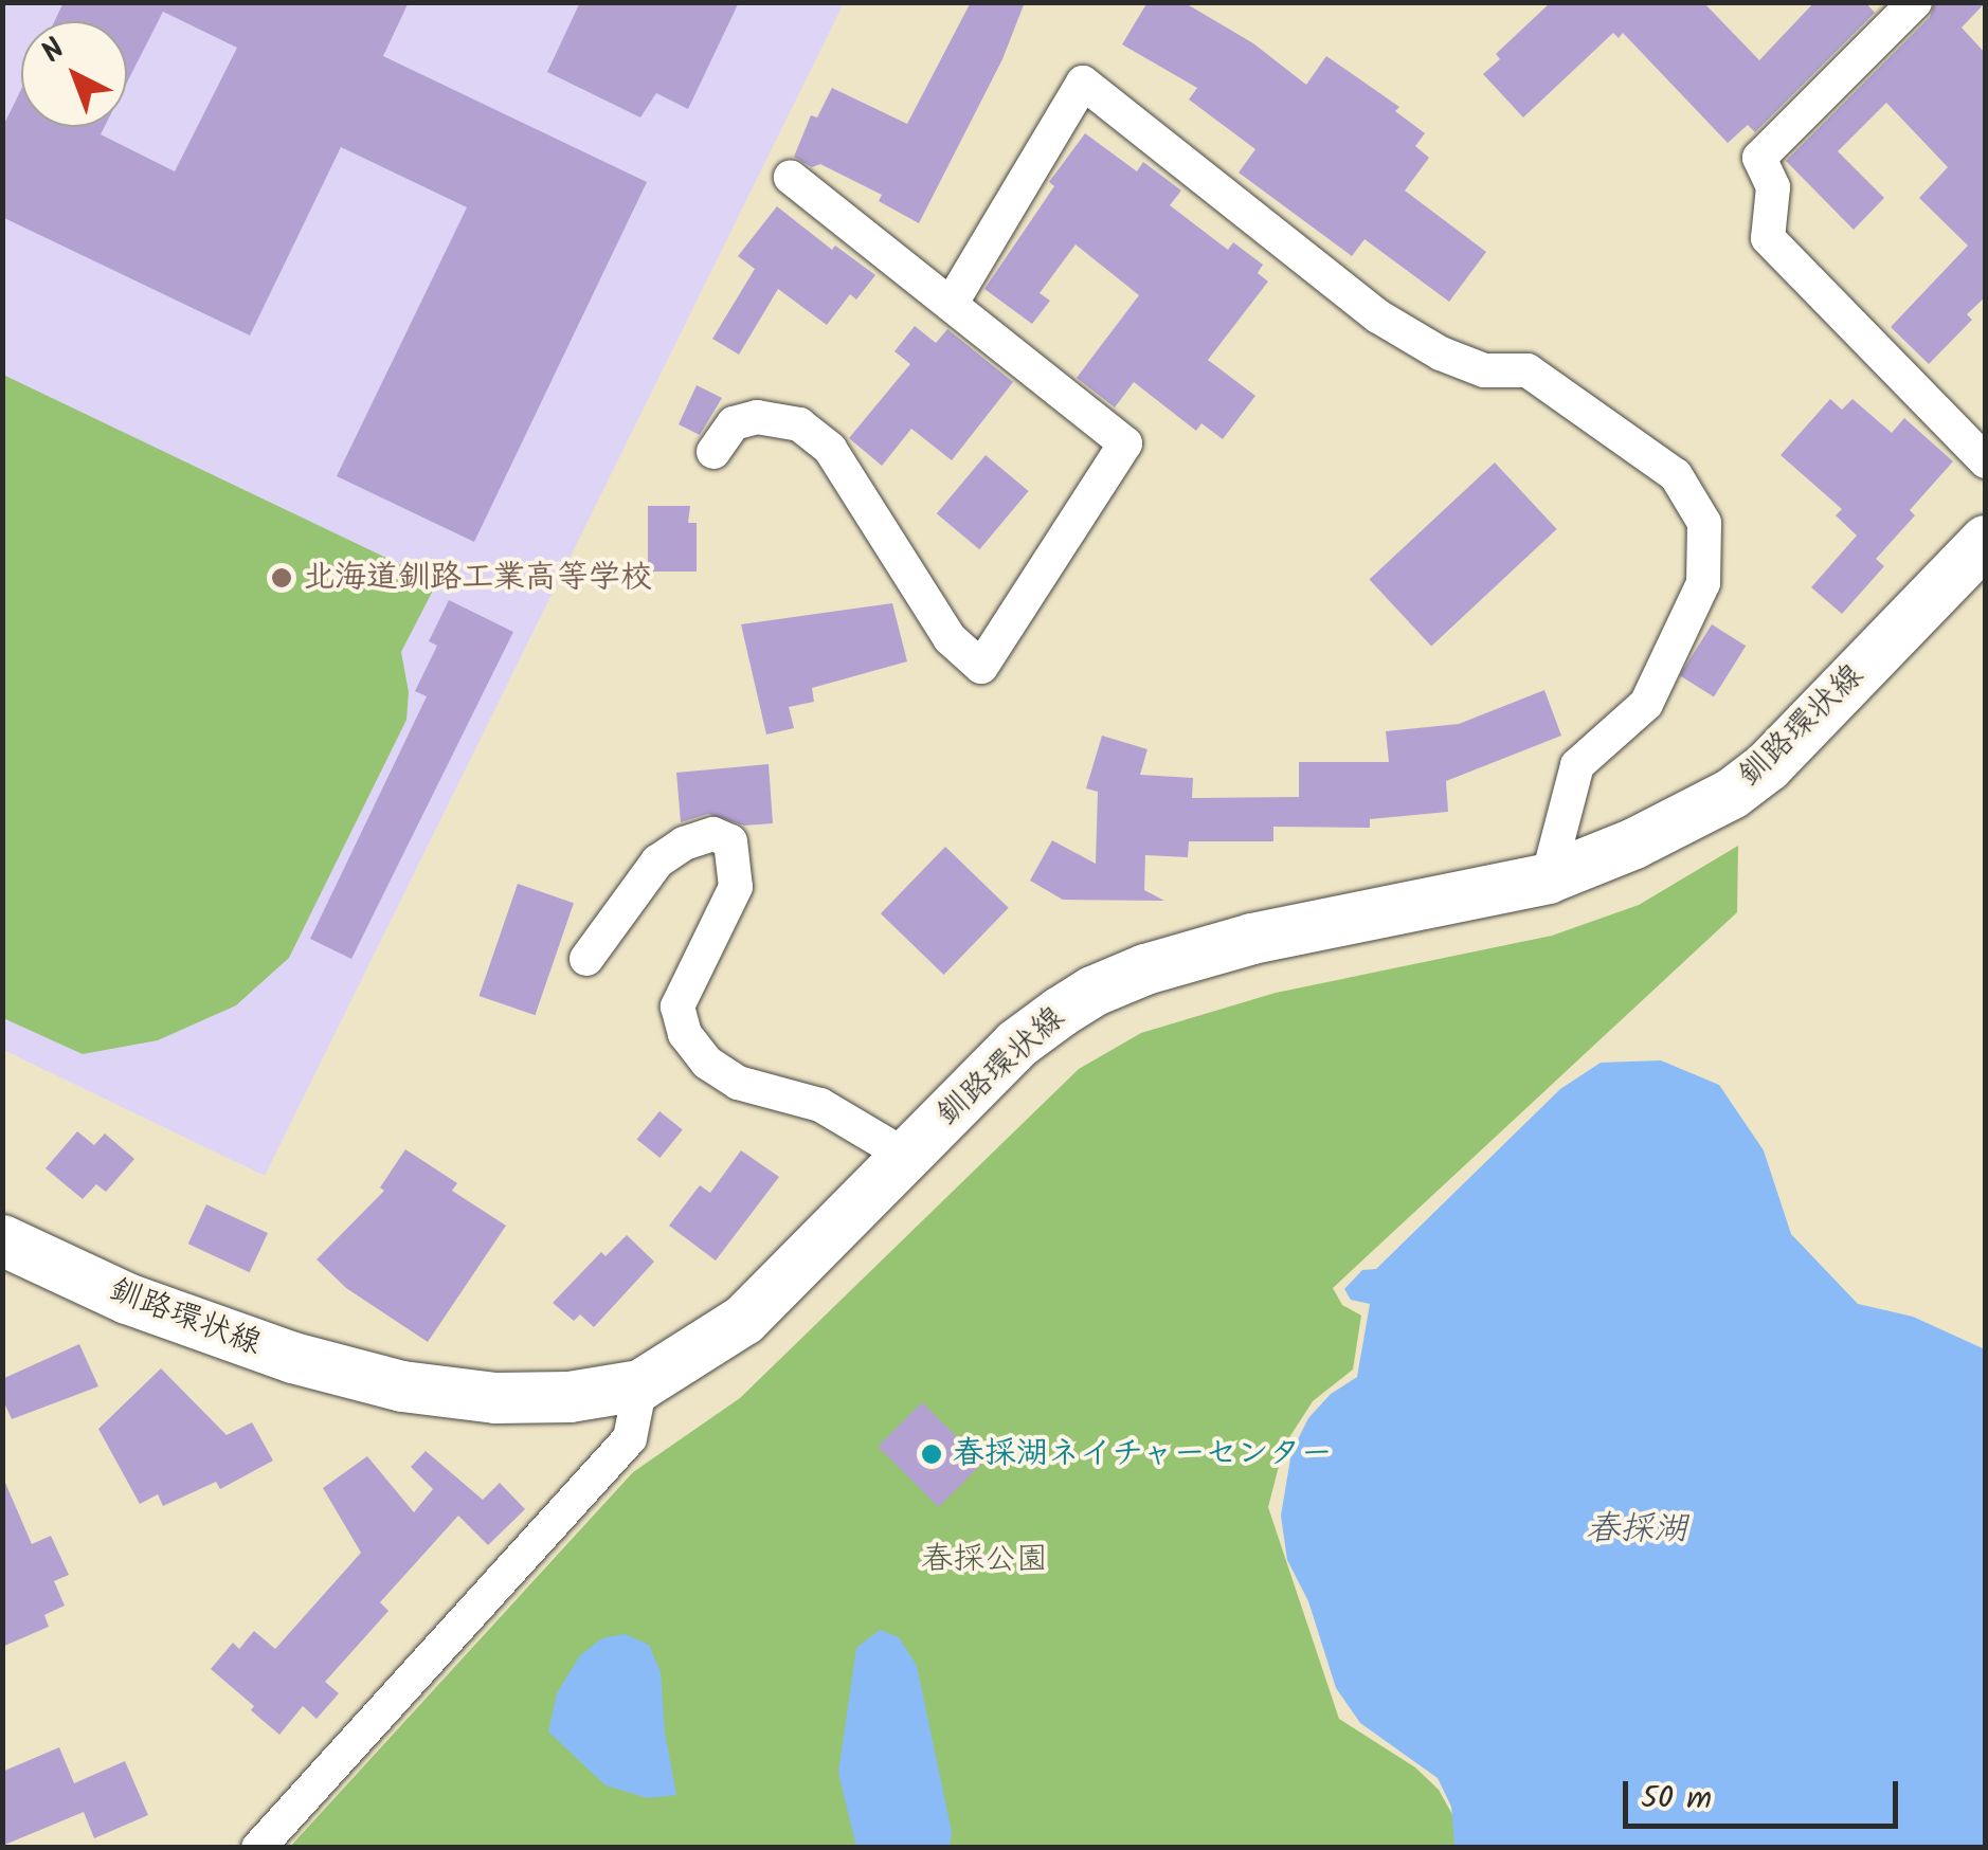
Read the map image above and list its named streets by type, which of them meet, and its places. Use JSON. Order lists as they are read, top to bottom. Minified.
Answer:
{"streets":{"street":["釧路環状線"]},"water":["春採湖"],"parks":["春採公園"],"places":["北海道釧路工業高等学校","春採湖ネイチャーセンター"],"scale_bar":"50 m","north":"top left"}
